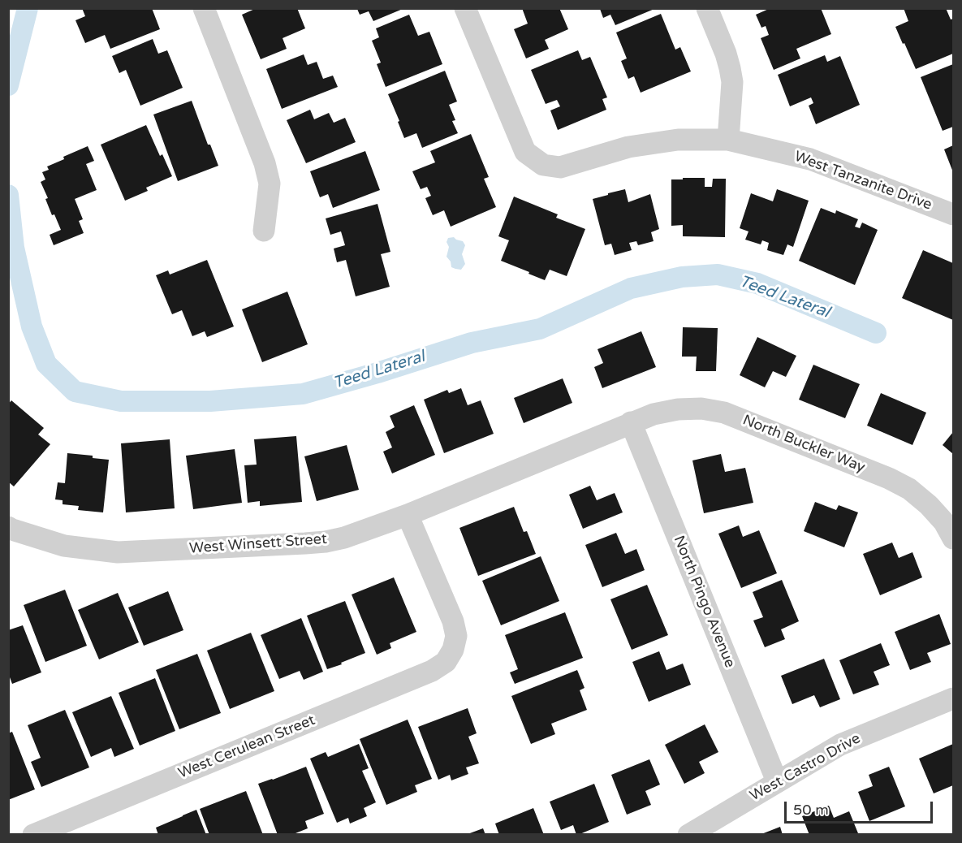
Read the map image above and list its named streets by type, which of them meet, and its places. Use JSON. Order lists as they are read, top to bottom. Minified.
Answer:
{"streets":{"street":["West Tanzanite Drive","North Buckler Way","West Winsett Street","North Pingo Avenue","West Cerulean Street","West Castro Drive"]},"crossings":[["North Buckler Way","West Winsett Street"],["North Buckler Way","North Pingo Avenue"],["West Winsett Street","North Pingo Avenue"],["West Winsett Street","West Cerulean Street"],["North Pingo Avenue","West Castro Drive"]],"water":["Teed Lateral"],"scale_bar":"50 m"}
